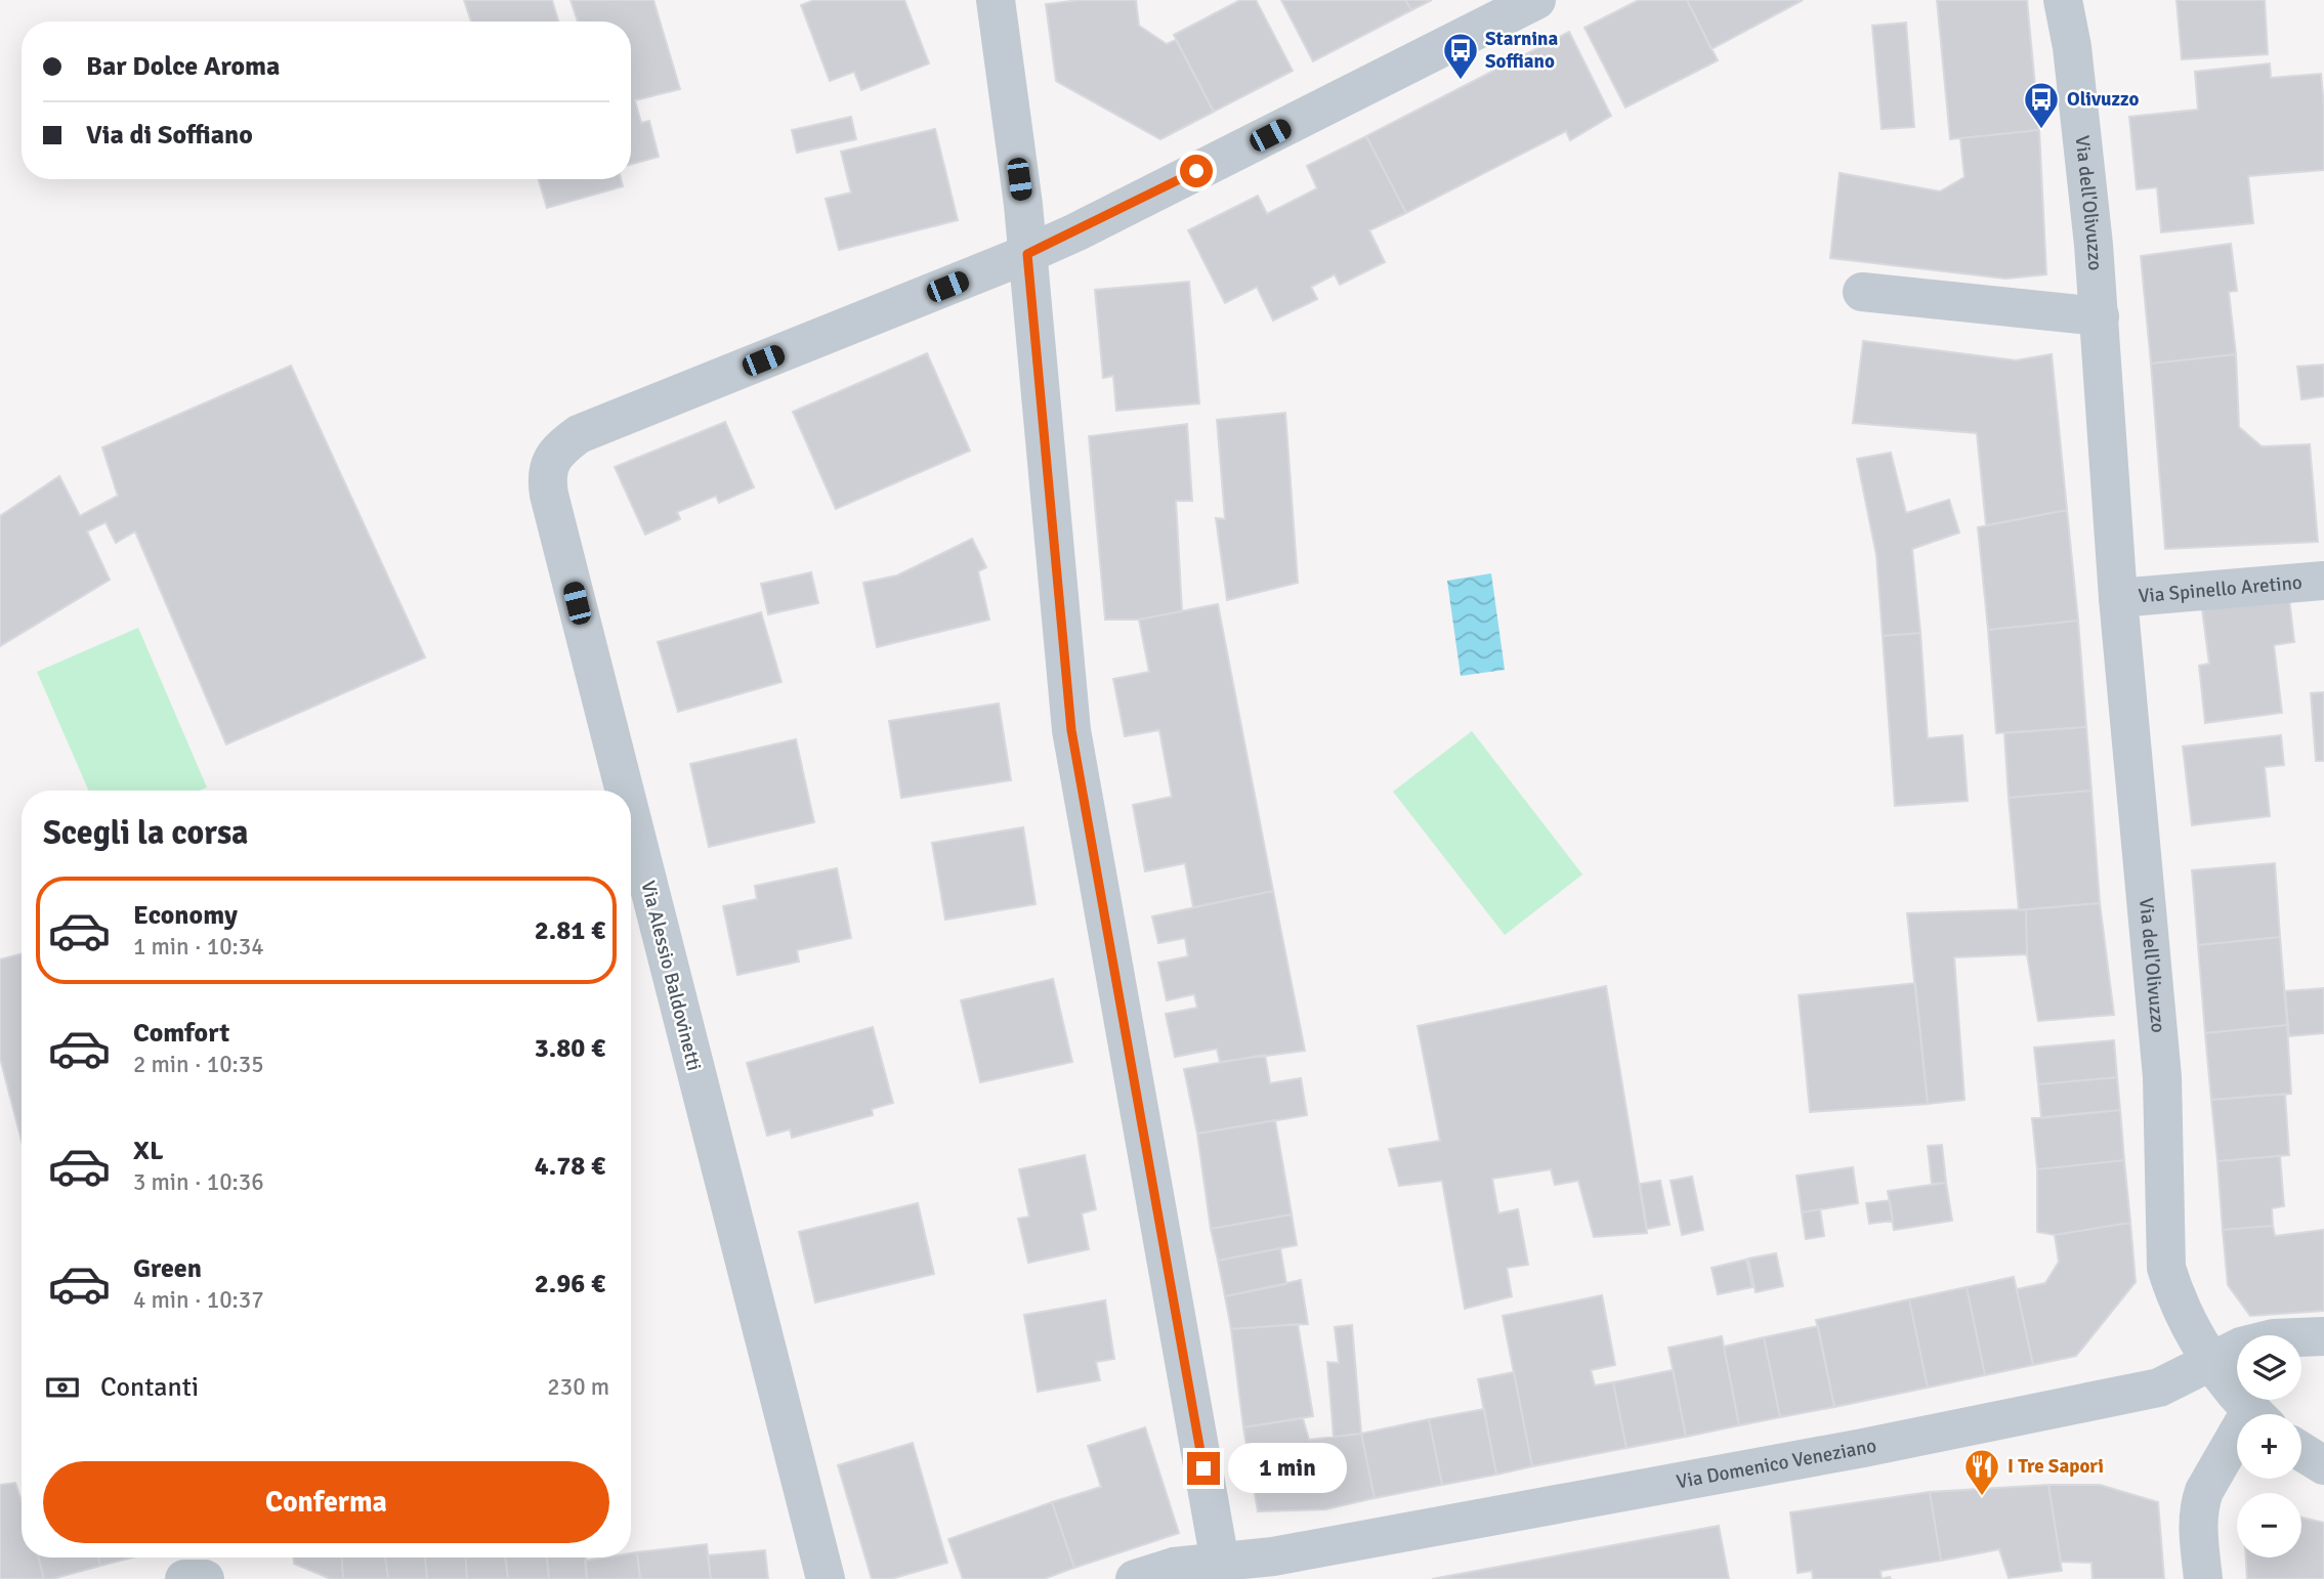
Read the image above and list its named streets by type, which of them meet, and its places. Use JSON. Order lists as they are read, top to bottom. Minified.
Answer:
{"streets":{"street":["Via dell'Olivuzzo","Via Spinello Aretino","Via Alessio Baldovinetti","Via Domenico Veneziano"]},"crossings":[["Via dell'Olivuzzo","Via Spinello Aretino"],["Via dell'Olivuzzo","Via Domenico Veneziano"]],"places":{"bus stop":["Starnina Soffiano","Olivuzzo"],"restaurant":["I Tre Sapori"]},"page":{"banner":["Bar Dolce Aroma","Via di Soffiano"],"heading":"Scegli la corsa","list":[{"name":"Economy","note":"1 min · 10:34","value":"2.81 €"},{"name":"Comfort","note":"2 min · 10:35","value":"3.80 €"},{"name":"XL","note":"3 min · 10:36","value":"4.78 €"},{"name":"Green","note":"4 min · 10:37","value":"2.96 €"}],"map_buttons":["+","−"],"pay":["Contanti","230 m"],"bubble":"1 min","buttons":"Conferma"}}
